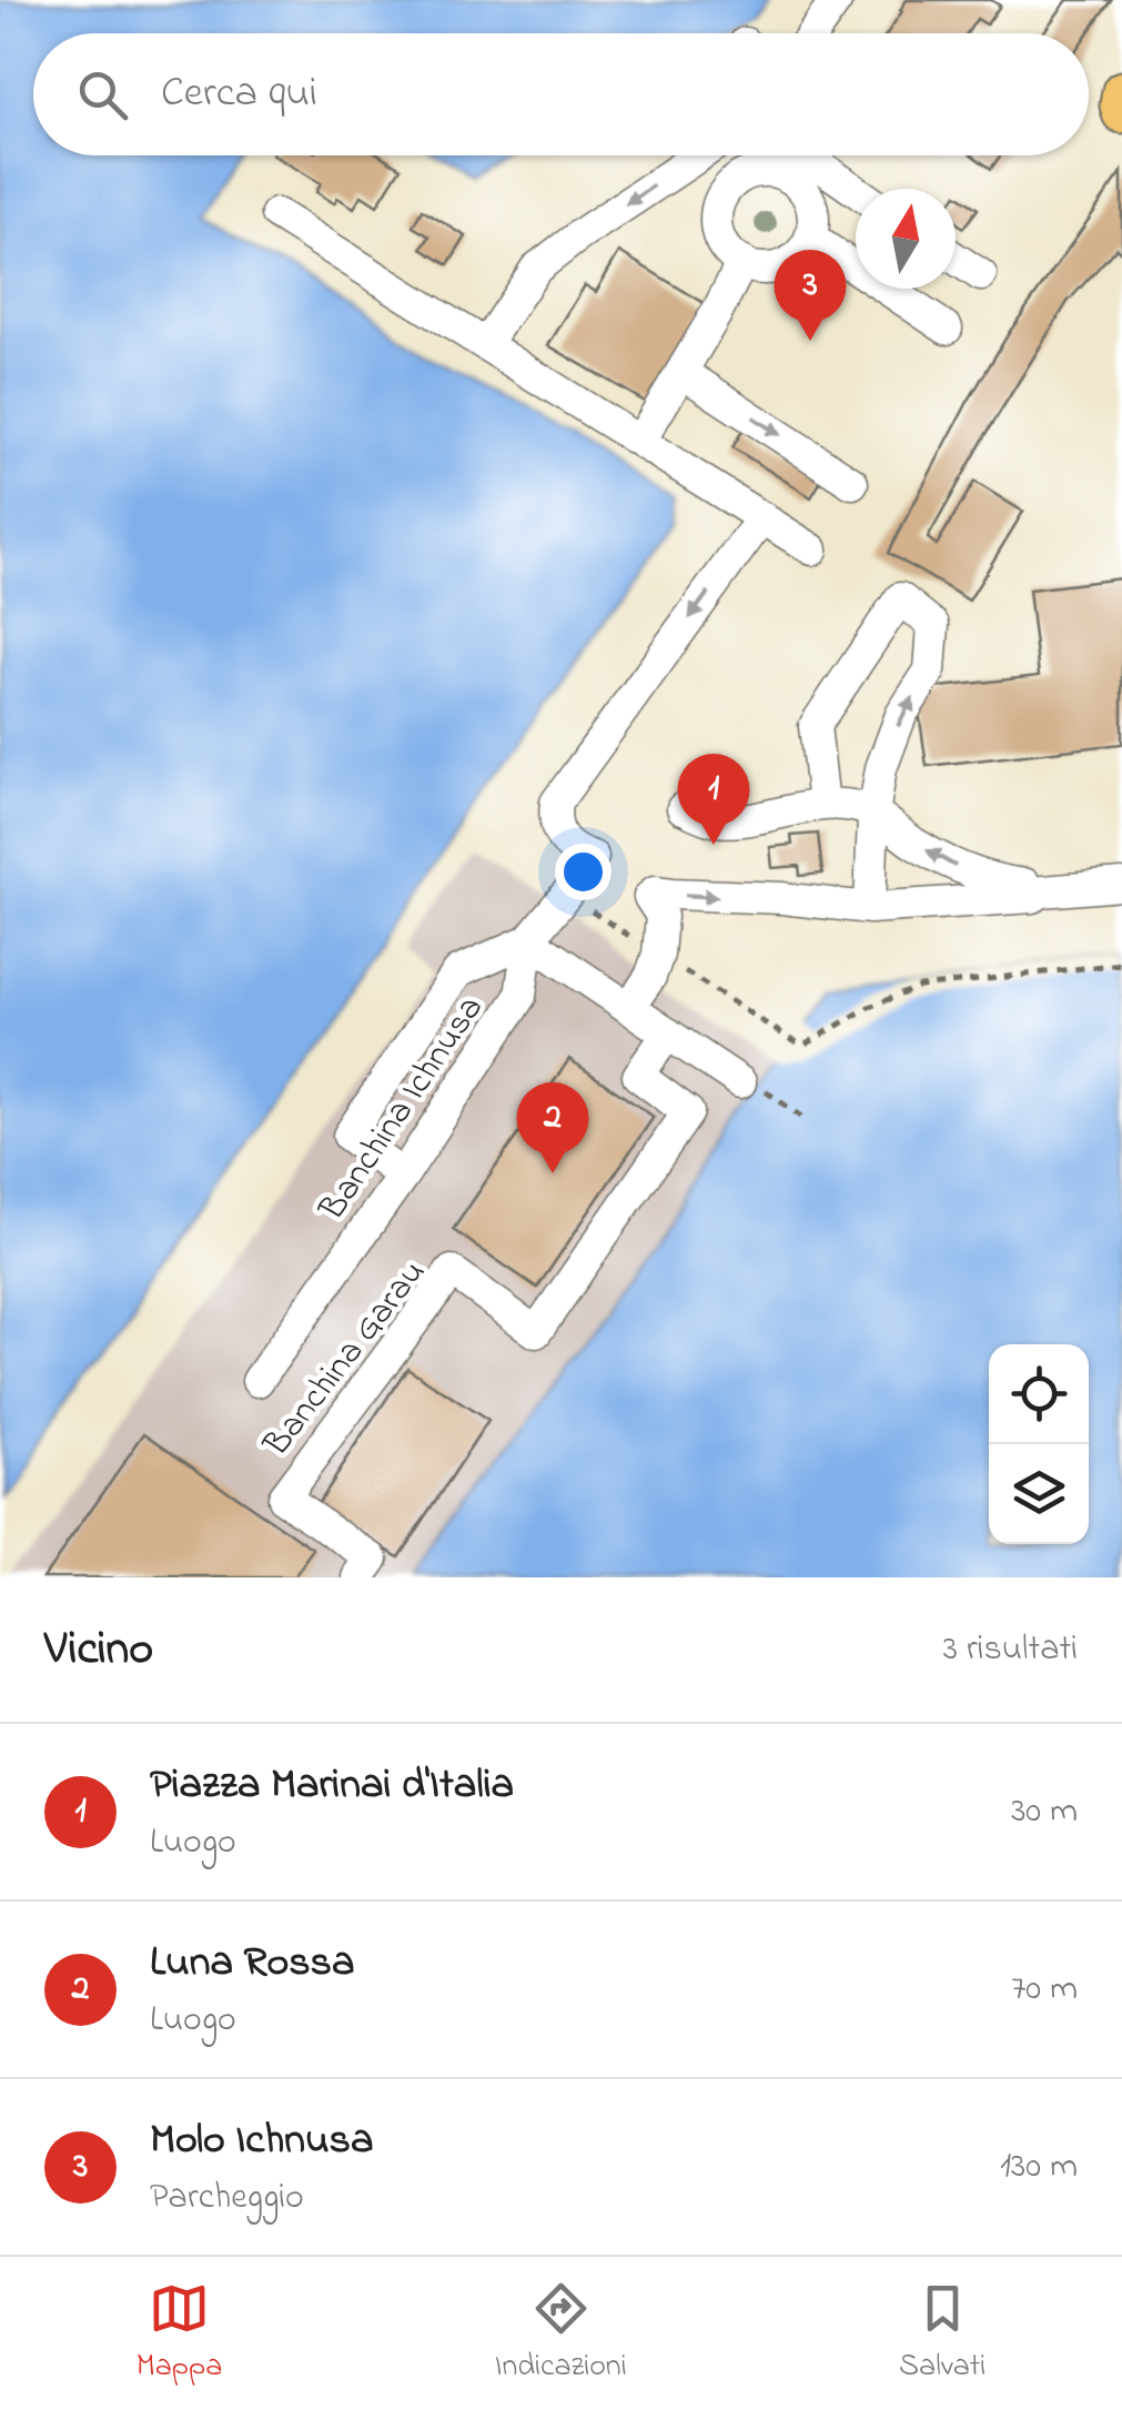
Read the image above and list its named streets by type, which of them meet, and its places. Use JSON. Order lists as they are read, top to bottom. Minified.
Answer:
{"streets":{"lane":["Banchina Ichnusa","Banchina Garau"]},"north":"top","page":{"search":"Cerca qui","pins":["3","1","2"],"heading":["Vicino","3 risultati"],"list":[{"mark":"1","name":"Piazza Marinai d'Italia","note":"Luogo","value":"30 m"},{"mark":"2","name":"Luna Rossa","note":"Luogo","value":"70 m"},{"mark":"3","name":"Molo Ichnusa","note":"Parcheggio","value":"130 m"}],"nav":["Mappa","Indicazioni","Salvati"]}}
